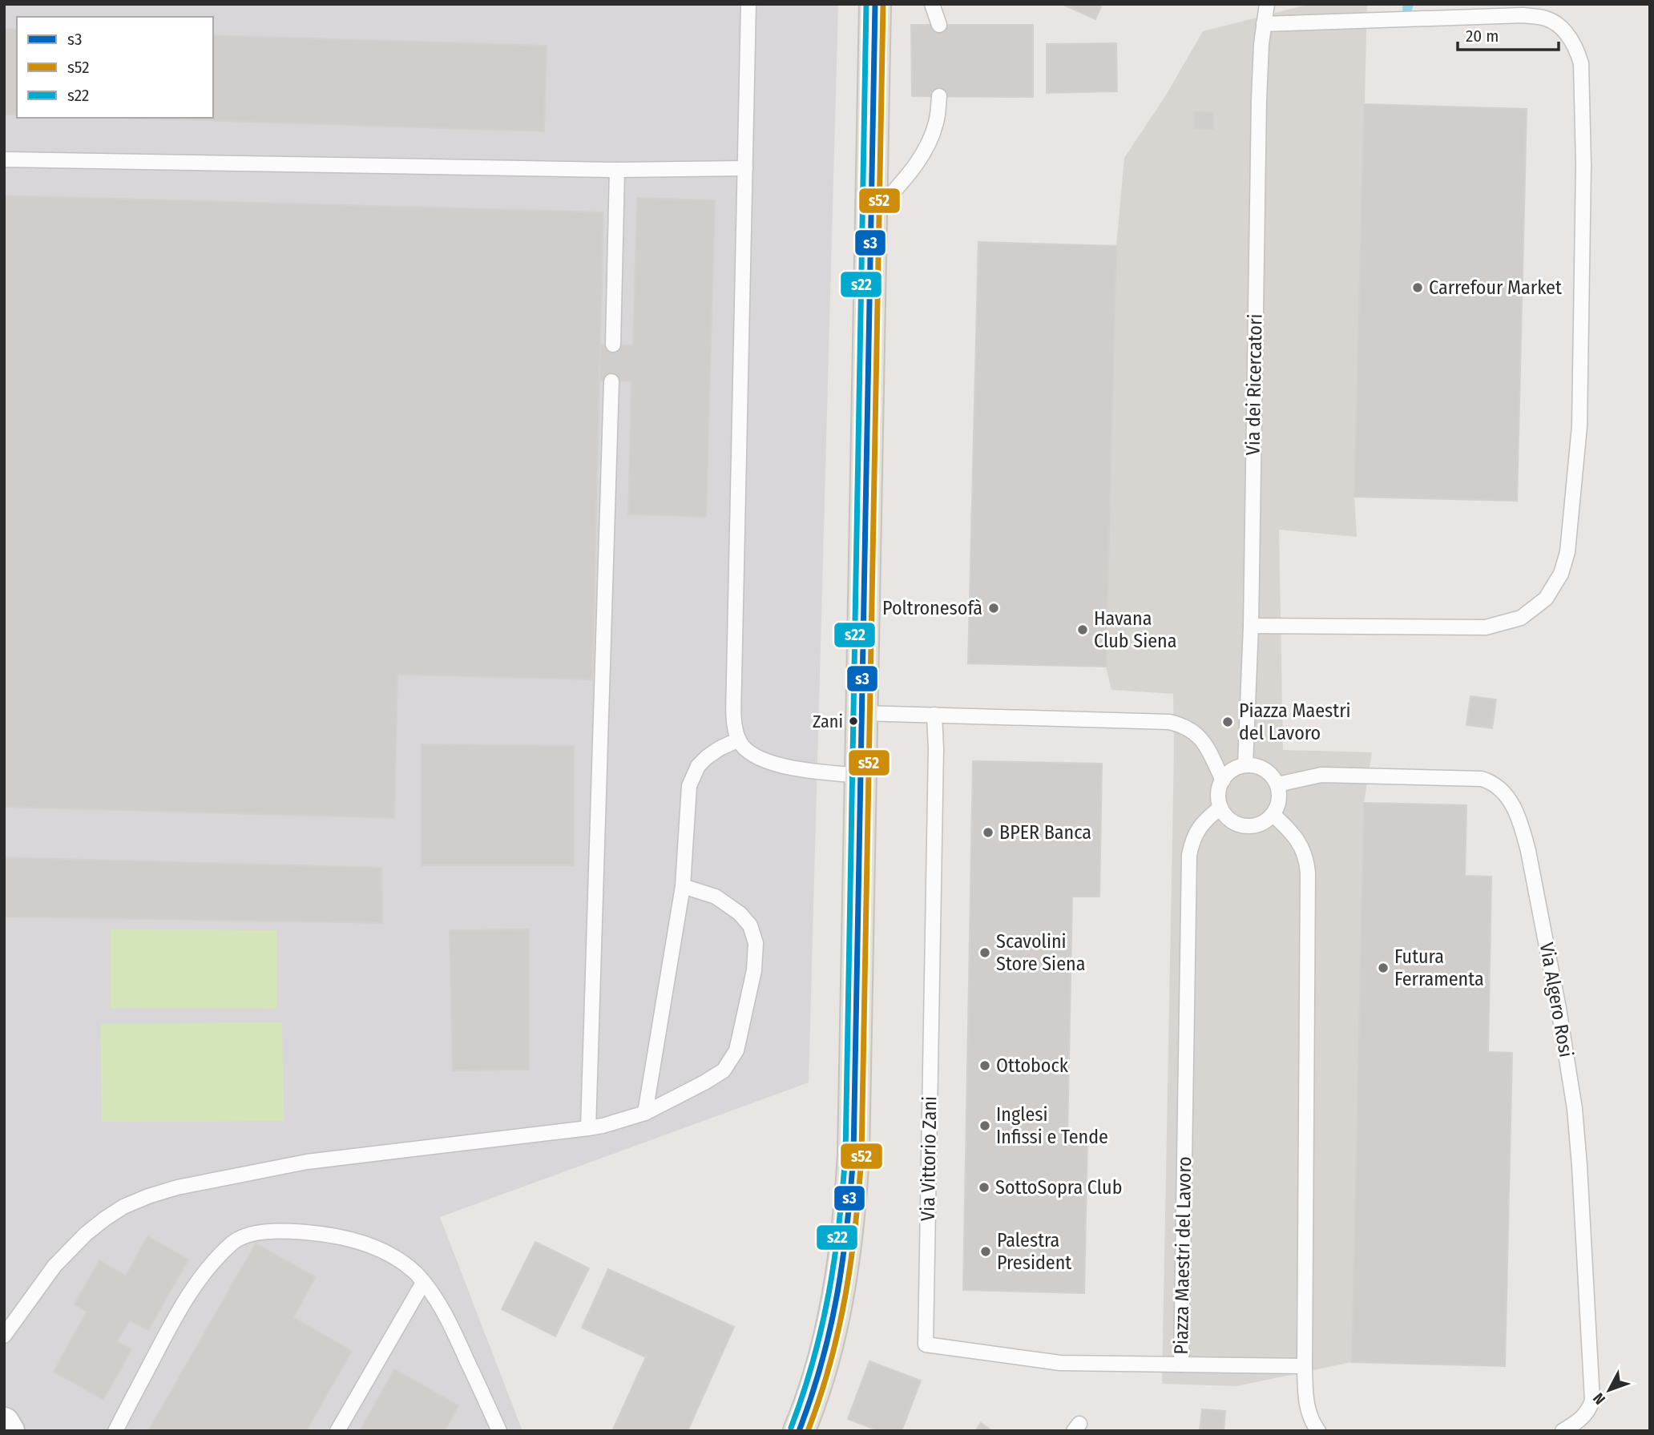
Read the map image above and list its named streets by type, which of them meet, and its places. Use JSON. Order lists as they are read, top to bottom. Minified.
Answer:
{"streets":{"lane":["Via dei Ricercatori","Via Algero Rosi","Via Vittorio Zani","Piazza Maestri del Lavoro"]},"crossings":[["Via dei Ricercatori","Via Algero Rosi"],["Via dei Ricercatori","Piazza Maestri del Lavoro"],["Via Algero Rosi","Piazza Maestri del Lavoro"],["Via Vittorio Zani","Piazza Maestri del Lavoro"]],"places":["Carrefour Market","Poltronesofà","Havana Club Siena","Zani","Piazza Maestri del Lavoro","BPER Banca","Scavolini Store Siena","Futura Ferramenta","Ottobock","Inglesi Infissi e Tende","SottoSopra Club","Palestra President"],"lines":["transit line s3","transit line s52","transit line s22"],"legend":["s3","s52","s22"],"scale_bar":"20 m","north":"bottom left"}
